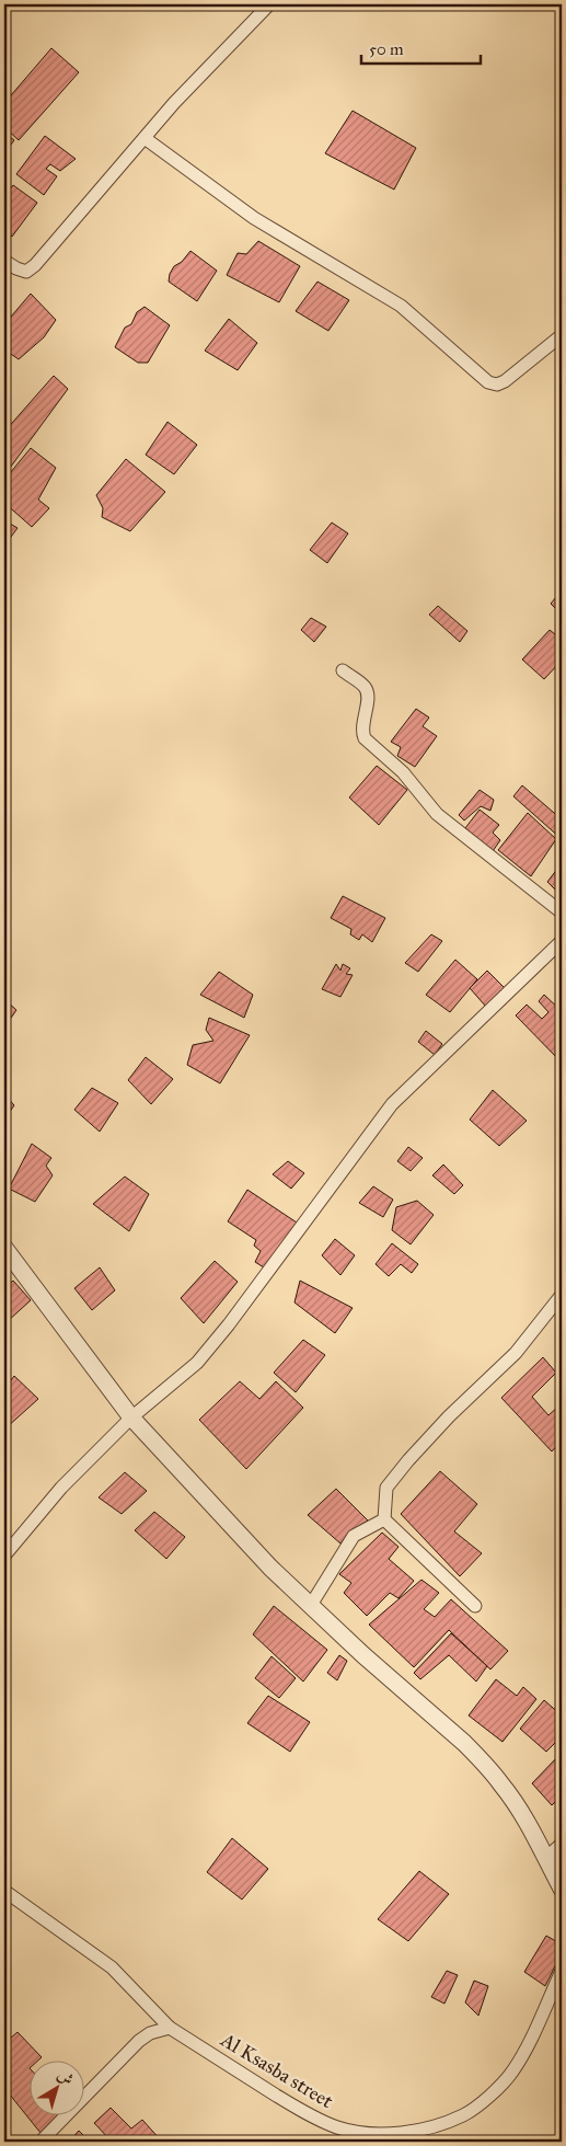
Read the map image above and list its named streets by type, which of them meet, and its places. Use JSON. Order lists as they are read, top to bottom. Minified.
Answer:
{"streets":{"street":["Al Ksasba street"]},"scale_bar":"50 m","north":"top right"}
